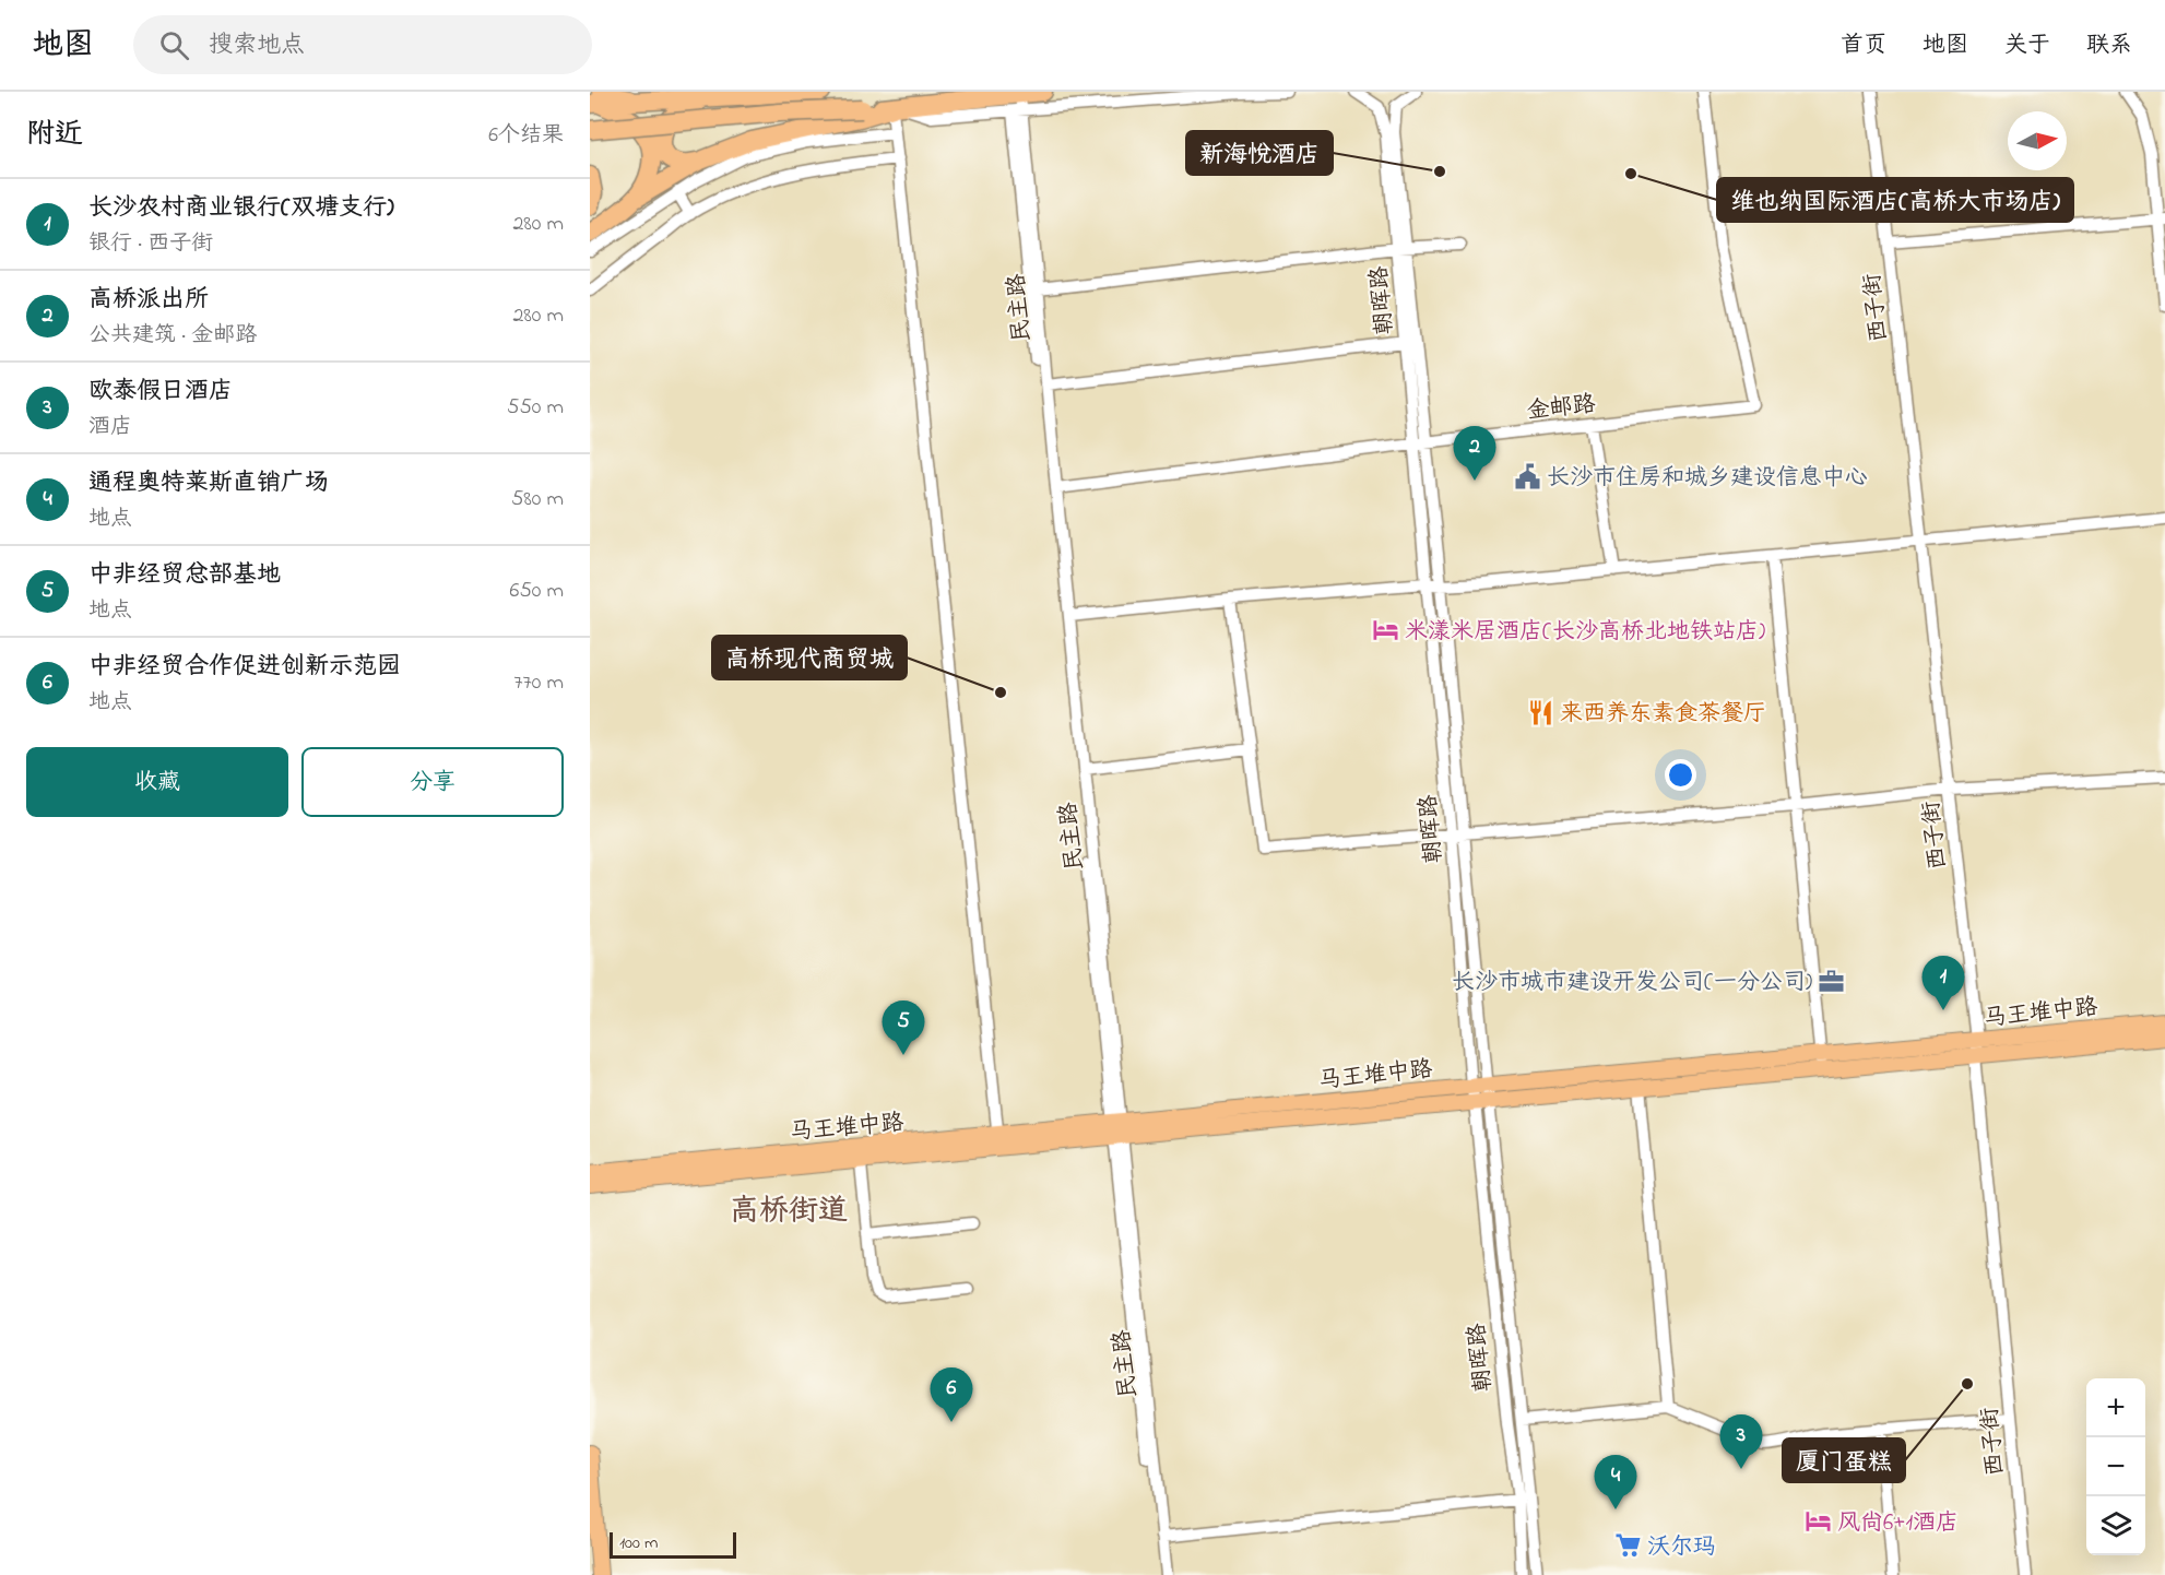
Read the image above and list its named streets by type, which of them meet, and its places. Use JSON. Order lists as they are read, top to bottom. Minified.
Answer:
{"streets":{"main road":["马王堆中路"],"street":["朝晖路","民主路","西子街","金邮路"]},"crossings":[["朝晖路","金邮路"],["朝晖路","马王堆中路"],["民主路","金邮路"],["民主路","马王堆中路"],["西子街","马王堆中路"]],"districts":["高桥街道"],"places":{"other":["新海悦酒店","维也纳国际酒店(高桥大市场店)","高桥现代商贸城","厦门蛋糕"],"public building":["长沙市住房和城乡建设信息中心"],"hotel":["米漾米居酒店(长沙高桥北地铁站店)","风尚6+1酒店"],"restaurant":["来西养东素食茶餐厅"],"office":["长沙市城市建设开发公司(一分公司)"],"supermarket":["沃尔玛"]},"scale_bar":"100 m","north":"right","page":{"header":"地图","search":"搜索地点","nav":["首页","地图","关于","联系"],"heading":["附近","6个结果"],"list":[{"mark":"1","name":"长沙农村商业银行(双塘支行)","note":"银行 · 西子街","value":"280 m"},{"mark":"2","name":"高桥派出所","note":"公共建筑 · 金邮路","value":"280 m"},{"mark":"3","name":"欧泰假日酒店","note":"酒店","value":"550 m"},{"mark":"4","name":"通程奥特莱斯直销广场","note":"地点","value":"580 m"},{"mark":"5","name":"中非经贸总部基地","note":"地点","value":"650 m"},{"mark":"6","name":"中非经贸合作促进创新示范园","note":"地点","value":"770 m"}],"pins":["2","1","5","6","3","4"],"buttons":["收藏","分享"],"map_buttons":["+","−"],"scale":"100 m"}}
